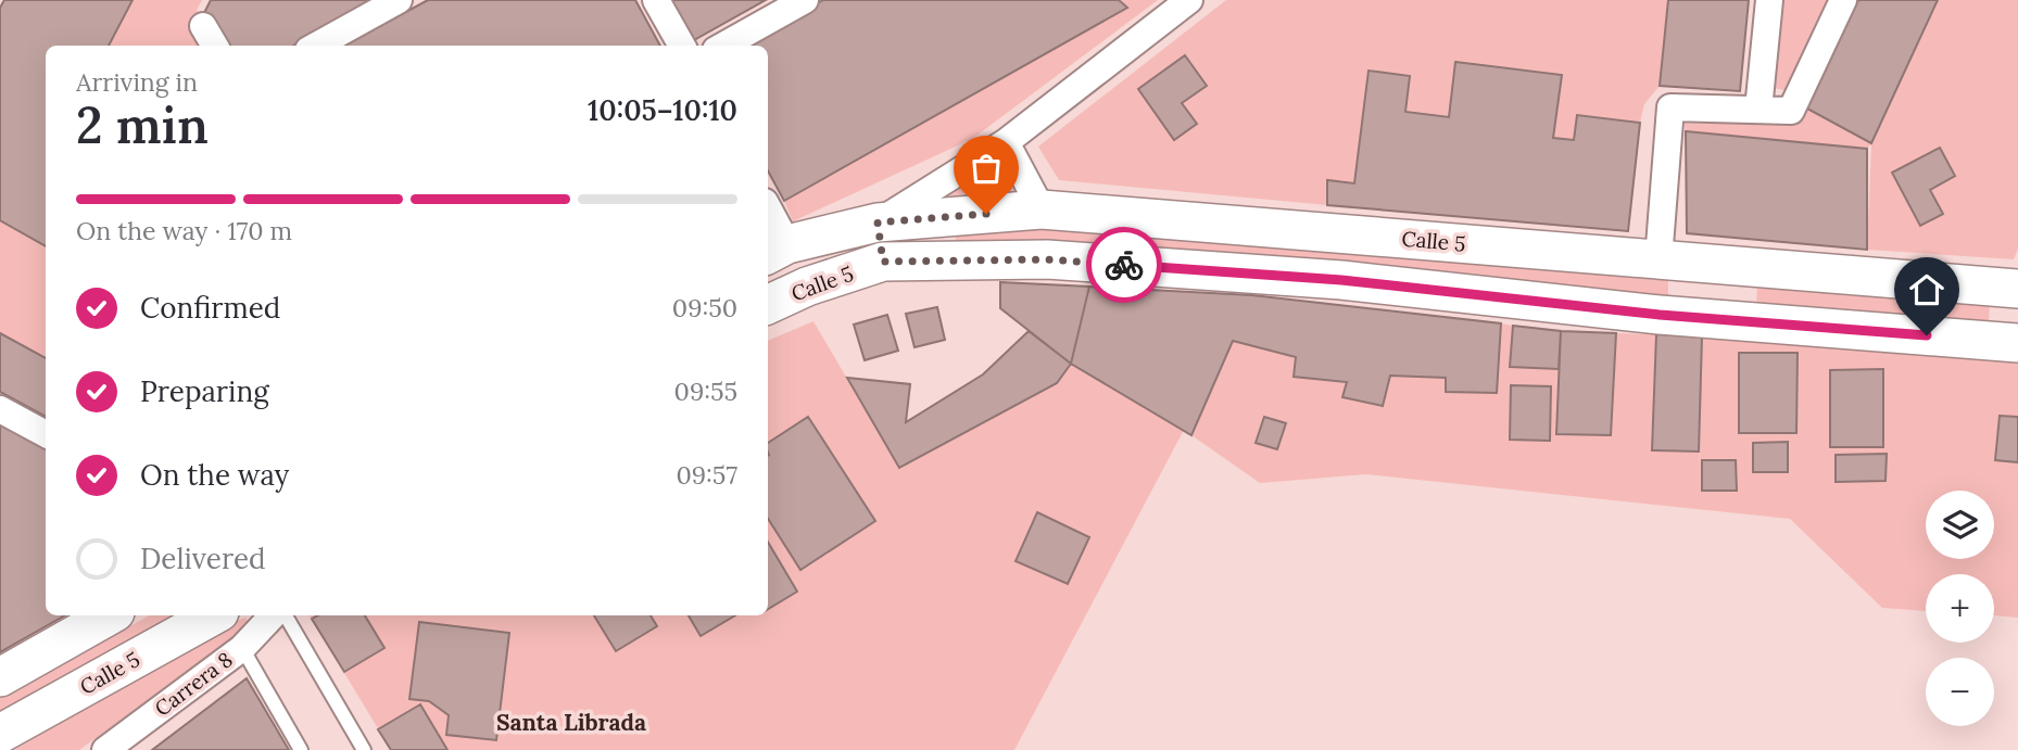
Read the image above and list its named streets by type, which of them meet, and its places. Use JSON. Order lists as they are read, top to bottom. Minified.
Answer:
{"streets":{"main road":["Calle 5"],"street":["Carrera 8"]},"districts":["Santa Librada"],"page":{"heading":["2 min","Arriving in","10:05–10:10"],"bar":"On the way · 170 m","list":[["Confirmed","09:50"],["Preparing","09:55"],["On the way","09:57"],"Delivered"],"map_buttons":["+","−"]}}
